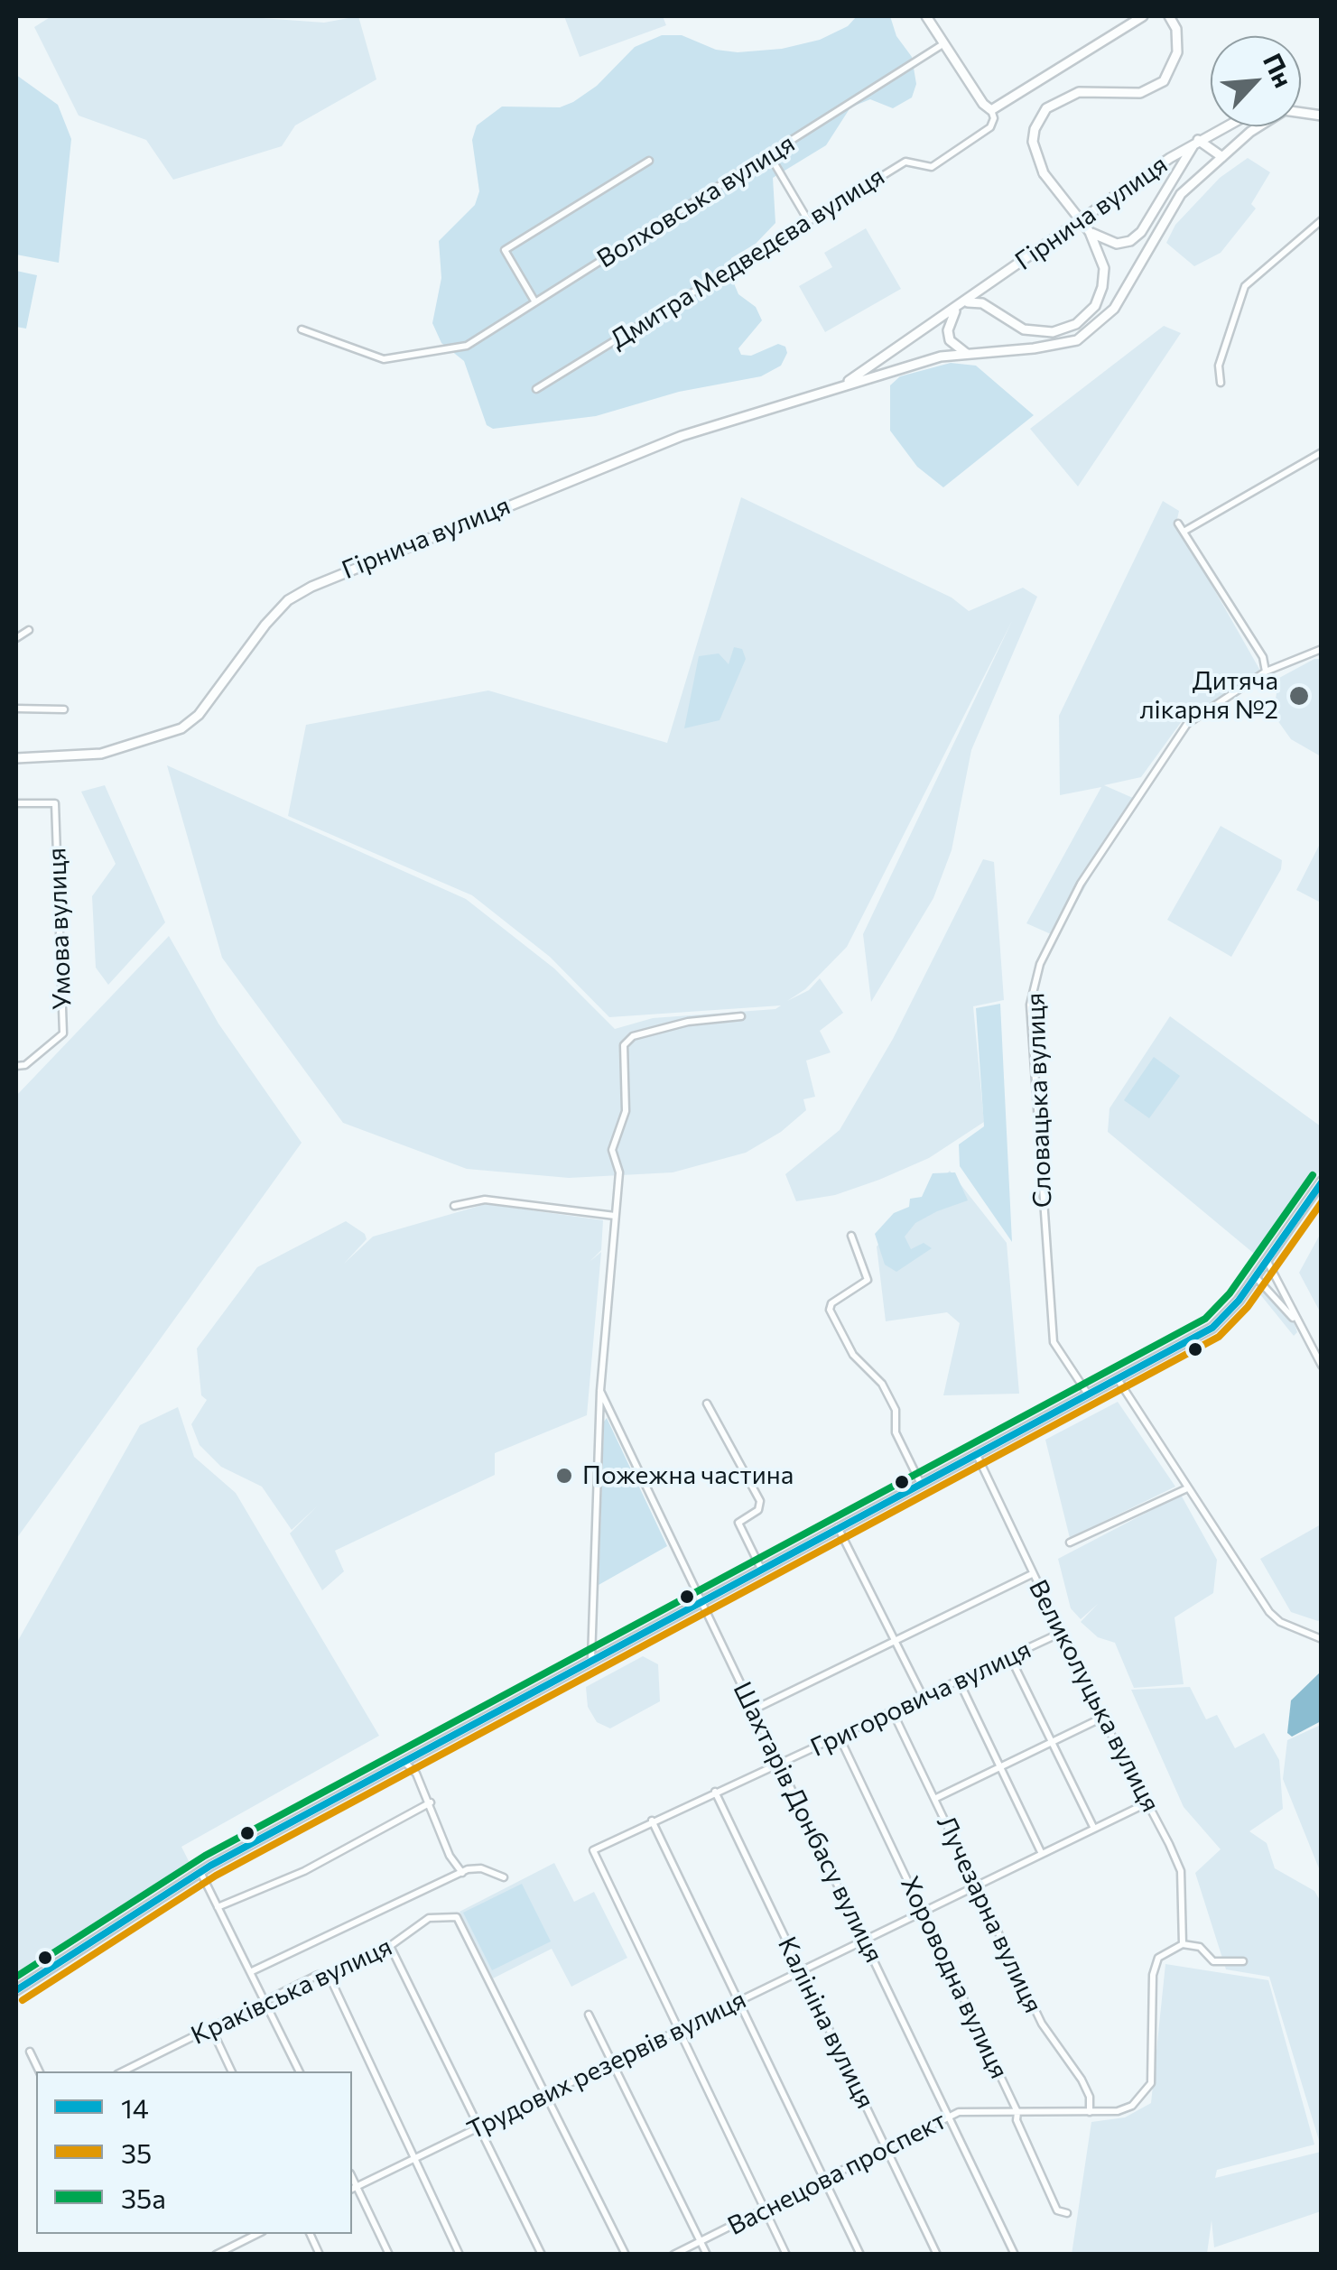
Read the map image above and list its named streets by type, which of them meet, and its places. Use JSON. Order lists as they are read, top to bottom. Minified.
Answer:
{"streets":{"main road":["Гірнича вулиця"],"street":["Волховська вулиця","Дмитра Медведєва вулиця","Умова вулиця","Словацька вулиця","Великолуцька вулиця","Григоровича вулиця","Шахтарів Донбасу вулиця","Лучезарна вулиця","Хороводна вулиця","Краківська вулиця","Калініна вулиця","Трудових резервів вулиця","Васнецова проспект"]},"crossings":[["Великолуцька вулиця","Григоровича вулиця"],["Великолуцька вулиця","Трудових резервів вулиця"],["Великолуцька вулиця","Васнецова проспект"],["Григоровича вулиця","Шахтарів Донбасу вулиця"],["Григоровича вулиця","Лучезарна вулиця"],["Григоровича вулиця","Хороводна вулиця"],["Шахтарів Донбасу вулиця","Трудових резервів вулиця"],["Шахтарів Донбасу вулиця","Васнецова проспект"],["Лучезарна вулиця","Трудових резервів вулиця"],["Лучезарна вулиця","Васнецова проспект"],["Хороводна вулиця","Трудових резервів вулиця"],["Хороводна вулиця","Васнецова проспект"],["Краківська вулиця","Трудових резервів вулиця"],["Калініна вулиця","Трудових резервів вулиця"],["Калініна вулиця","Васнецова проспект"]],"places":["Дитяча лікарня №2","Пожежна частина"],"lines":["transit line 35а","transit line 14","transit line 35"],"legend":["14","35","35а"],"north":"top right"}
